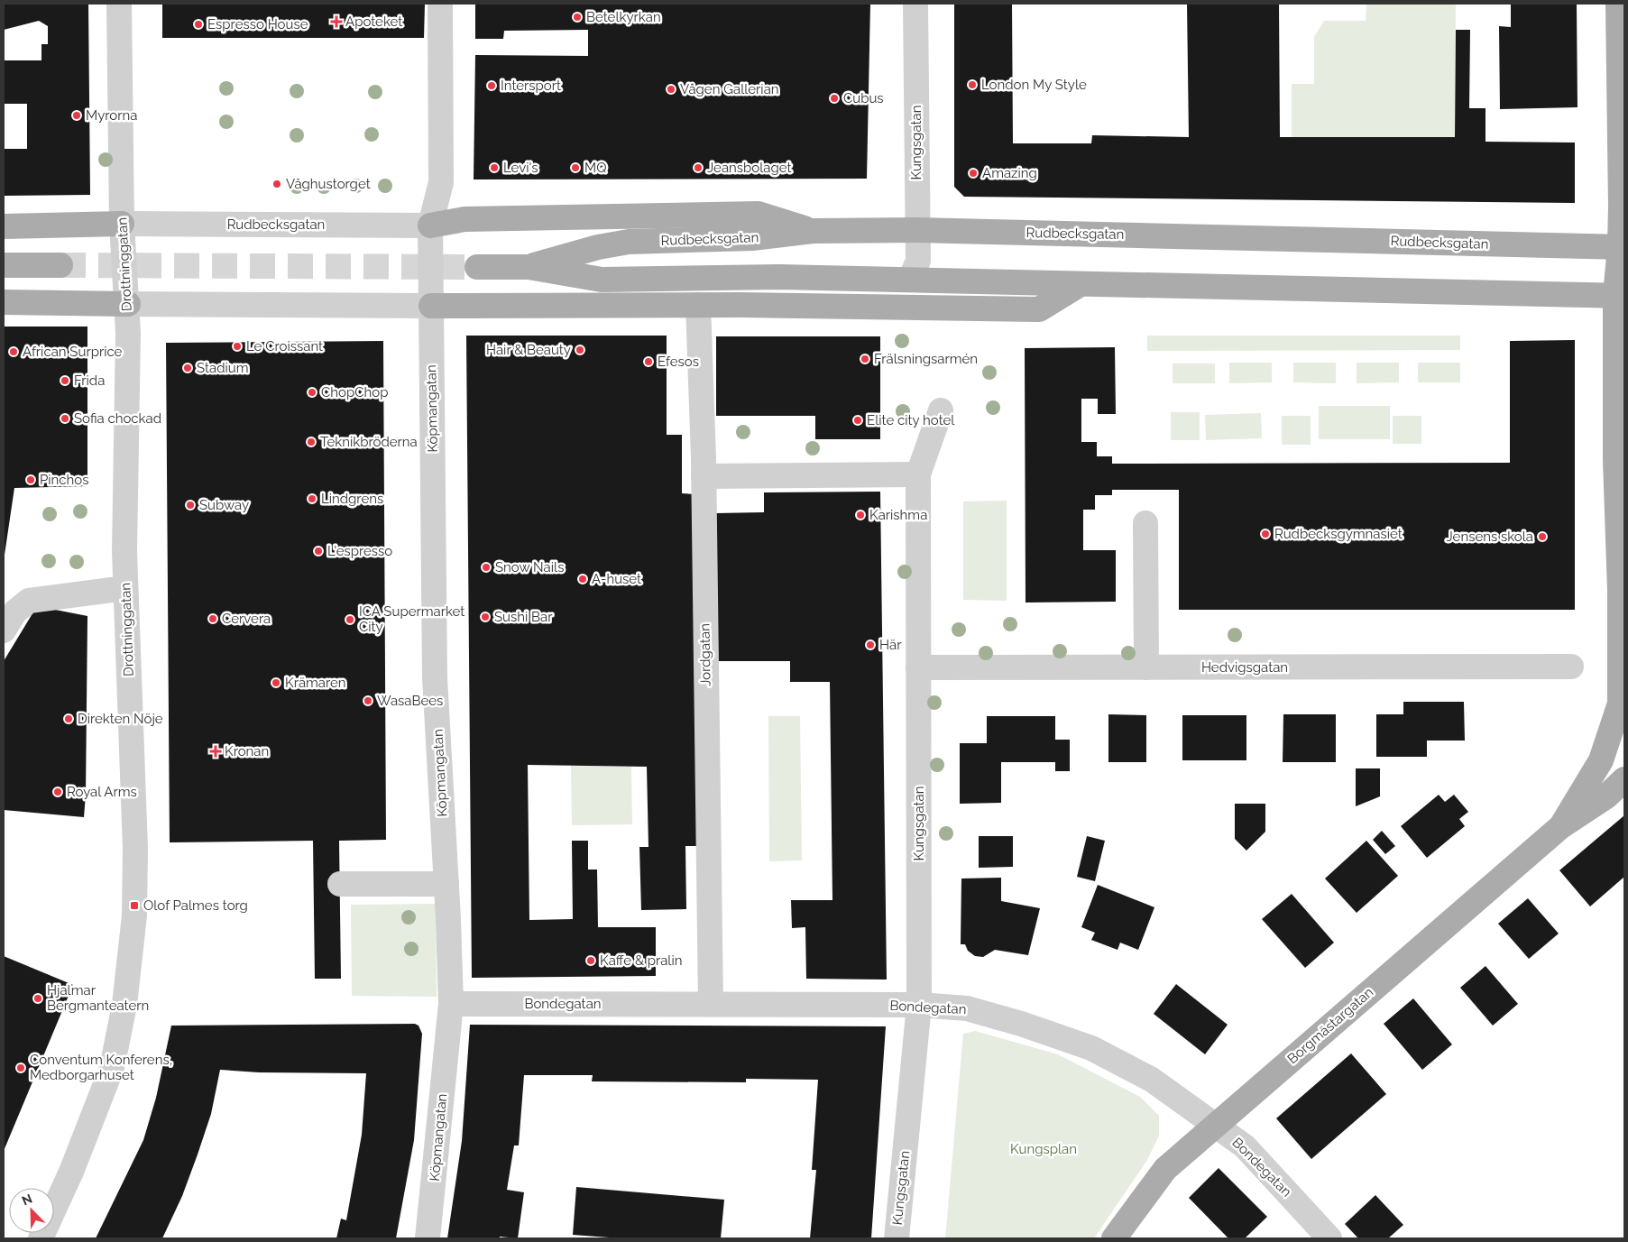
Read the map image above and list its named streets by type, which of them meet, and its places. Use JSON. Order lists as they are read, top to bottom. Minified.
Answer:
{"streets":{"main road":["Rudbecksgatan","Borgmästargatan"],"street":["Kungsgatan","Drottninggatan","Köpmangatan","Jordgatan","Hedvigsgatan","Bondegatan"]},"crossings":[["Kungsgatan","Rudbecksgatan"],["Kungsgatan","Hedvigsgatan"],["Kungsgatan","Bondegatan"],["Rudbecksgatan","Drottninggatan"],["Rudbecksgatan","Köpmangatan"],["Rudbecksgatan","Borgmästargatan"],["Köpmangatan","Bondegatan"],["Jordgatan","Bondegatan"],["Bondegatan","Borgmästargatan"]],"parks":["Kungsplan"],"places":{"other":["Betelkyrkan","Espresso House","London My Style","Intersport","Vågen Gallerian","Cubus","Myrorna","Levi's","MQ","Jeansbolaget","Amazing","Våghustorget","Le Croissant","Hair & Beauty","African Surprice","Frälsningsarmén","Efesos","Stadium","Frida","ChopChop","Sofia chockad","Elite city hotel","Teknikbröderna","Pinchos","Lindgrens","Subway","Karishma","Rudbecksgymnasiet","Jensens skola","L'espresso","Snow Nails","A-huset","Sushi Bar","Cervera","ICA Supermarket City","Här","Krämaren","WasaBees","Direkten Nöje","Royal Arms","Kaffe & pralin","Hjalmar Bergmanteatern","Conventum Konferens, Medborgarhuset"],"health":["Apoteket","Kronan"],"transit":["Olof Palmes torg"]},"north":"top left"}
